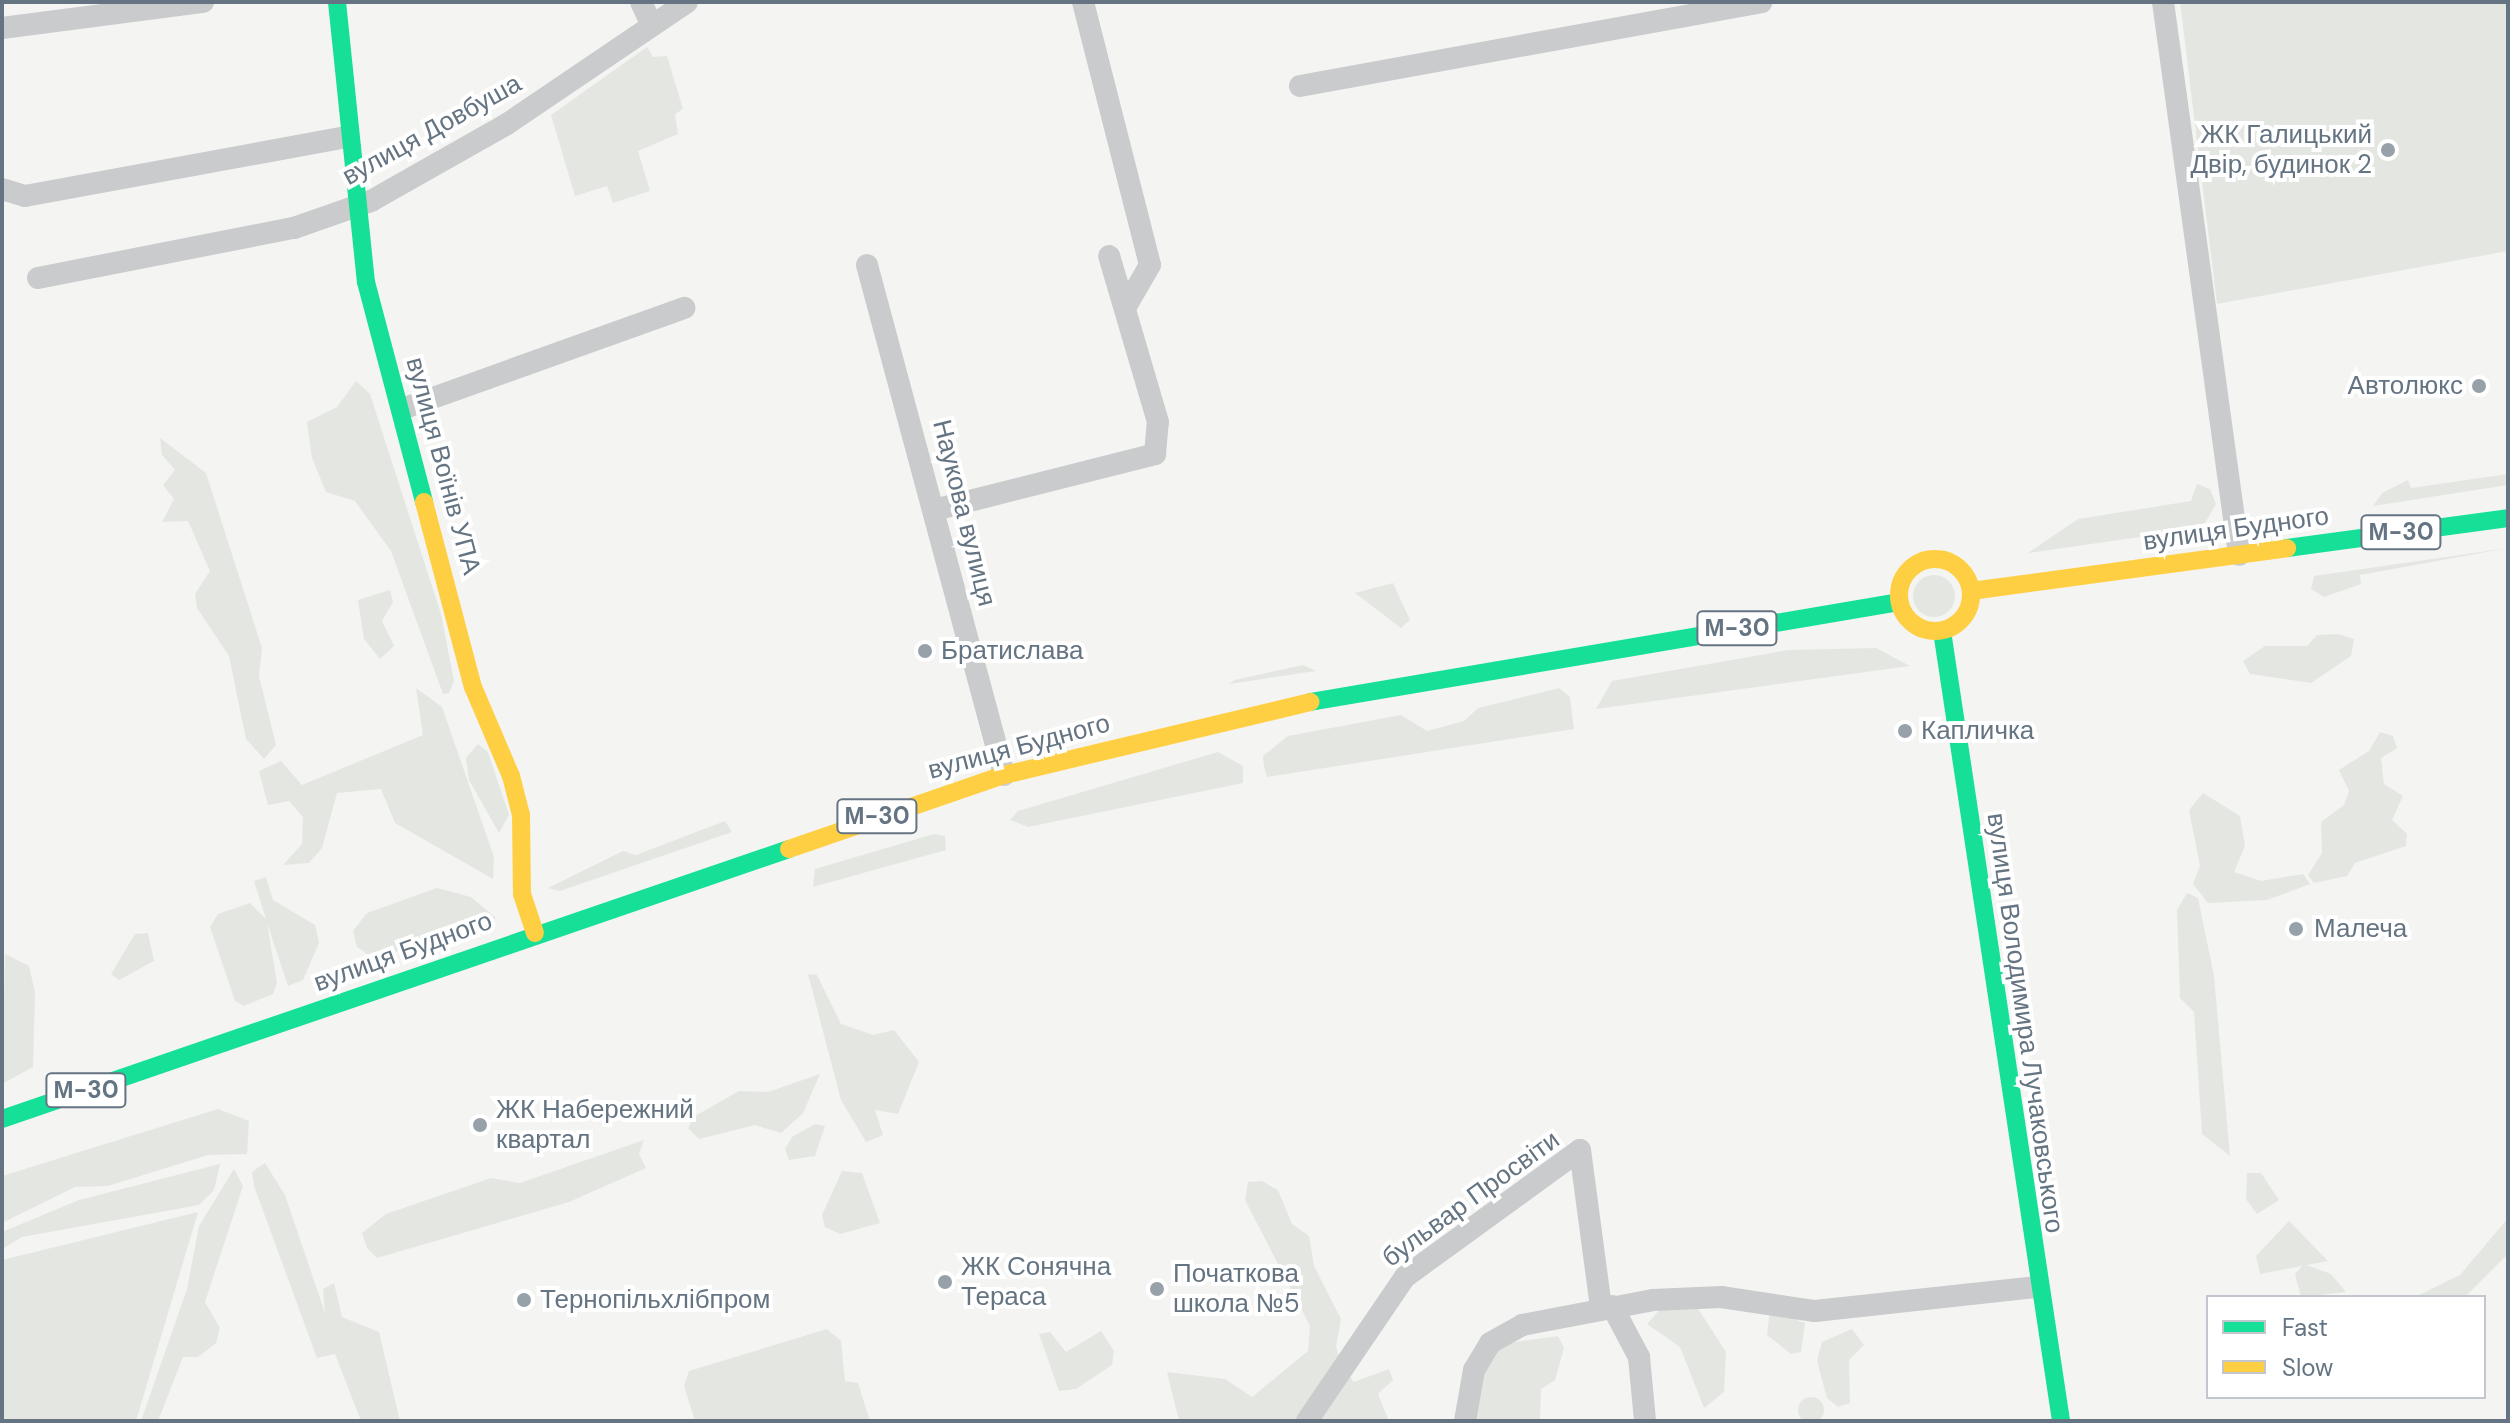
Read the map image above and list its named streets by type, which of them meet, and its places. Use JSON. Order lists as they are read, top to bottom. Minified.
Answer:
{"streets":{"main road":["вулиця Воїнів УПА","вулиця Будного","М-30","вулиця Володимира Лучаковського"],"street":["вулиця Довбуша","Наукова вулиця","бульвар Просвіти"]},"crossings":[["вулиця Довбуша","вулиця Воїнів УПА"],["вулиця Воїнів УПА","вулиця Будного"],["Наукова вулиця","вулиця Будного"],["вулиця Будного","вулиця Володимира Лучаковського"]],"places":["ЖК Галицький Двір, будинок 2","Автолюкс","Братислава","Капличка","Малеча","ЖК Набережний квартал","ЖК Сонячна Тераса","Початкова школа №5","Тернопільхлібпром"],"legend":["Fast","Slow"]}
